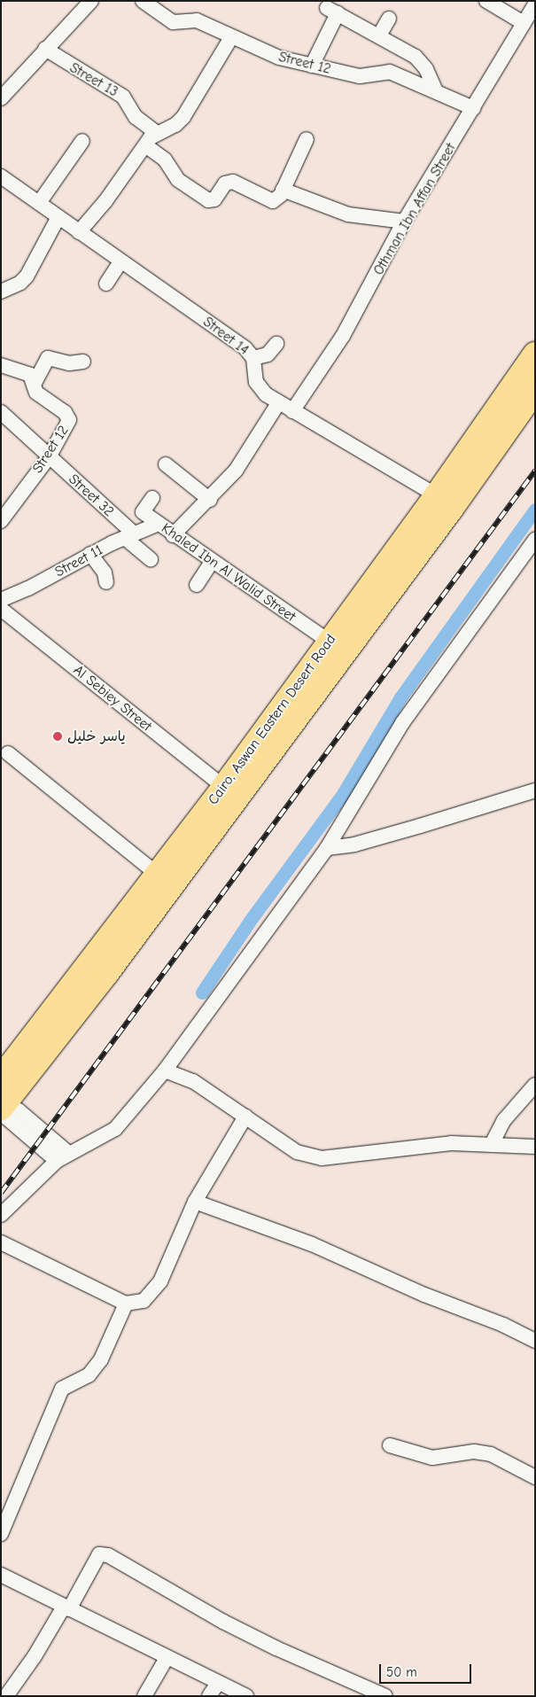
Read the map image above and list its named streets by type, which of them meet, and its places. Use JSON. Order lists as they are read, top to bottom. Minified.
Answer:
{"streets":{"highway":["Cairo, Aswan Eastern Desert Road"],"street":["Street 12","Street 13","Othman Ibn Affan Street","Street 14","Street 32","Street 11","Khaled Ibn Al Walid Street","Al Sebiey Street"]},"crossings":[["Street 12","Othman Ibn Affan Street"],["Street 12","Street 32"],["Othman Ibn Affan Street","Street 14"],["Street 14","Cairo, Aswan Eastern Desert Road"],["Street 32","Street 11"],["Street 11","Khaled Ibn Al Walid Street"],["Khaled Ibn Al Walid Street","Cairo, Aswan Eastern Desert Road"],["Al Sebiey Street","Cairo, Aswan Eastern Desert Road"]],"places":["ياسر خليل"],"scale_bar":"50 m"}
